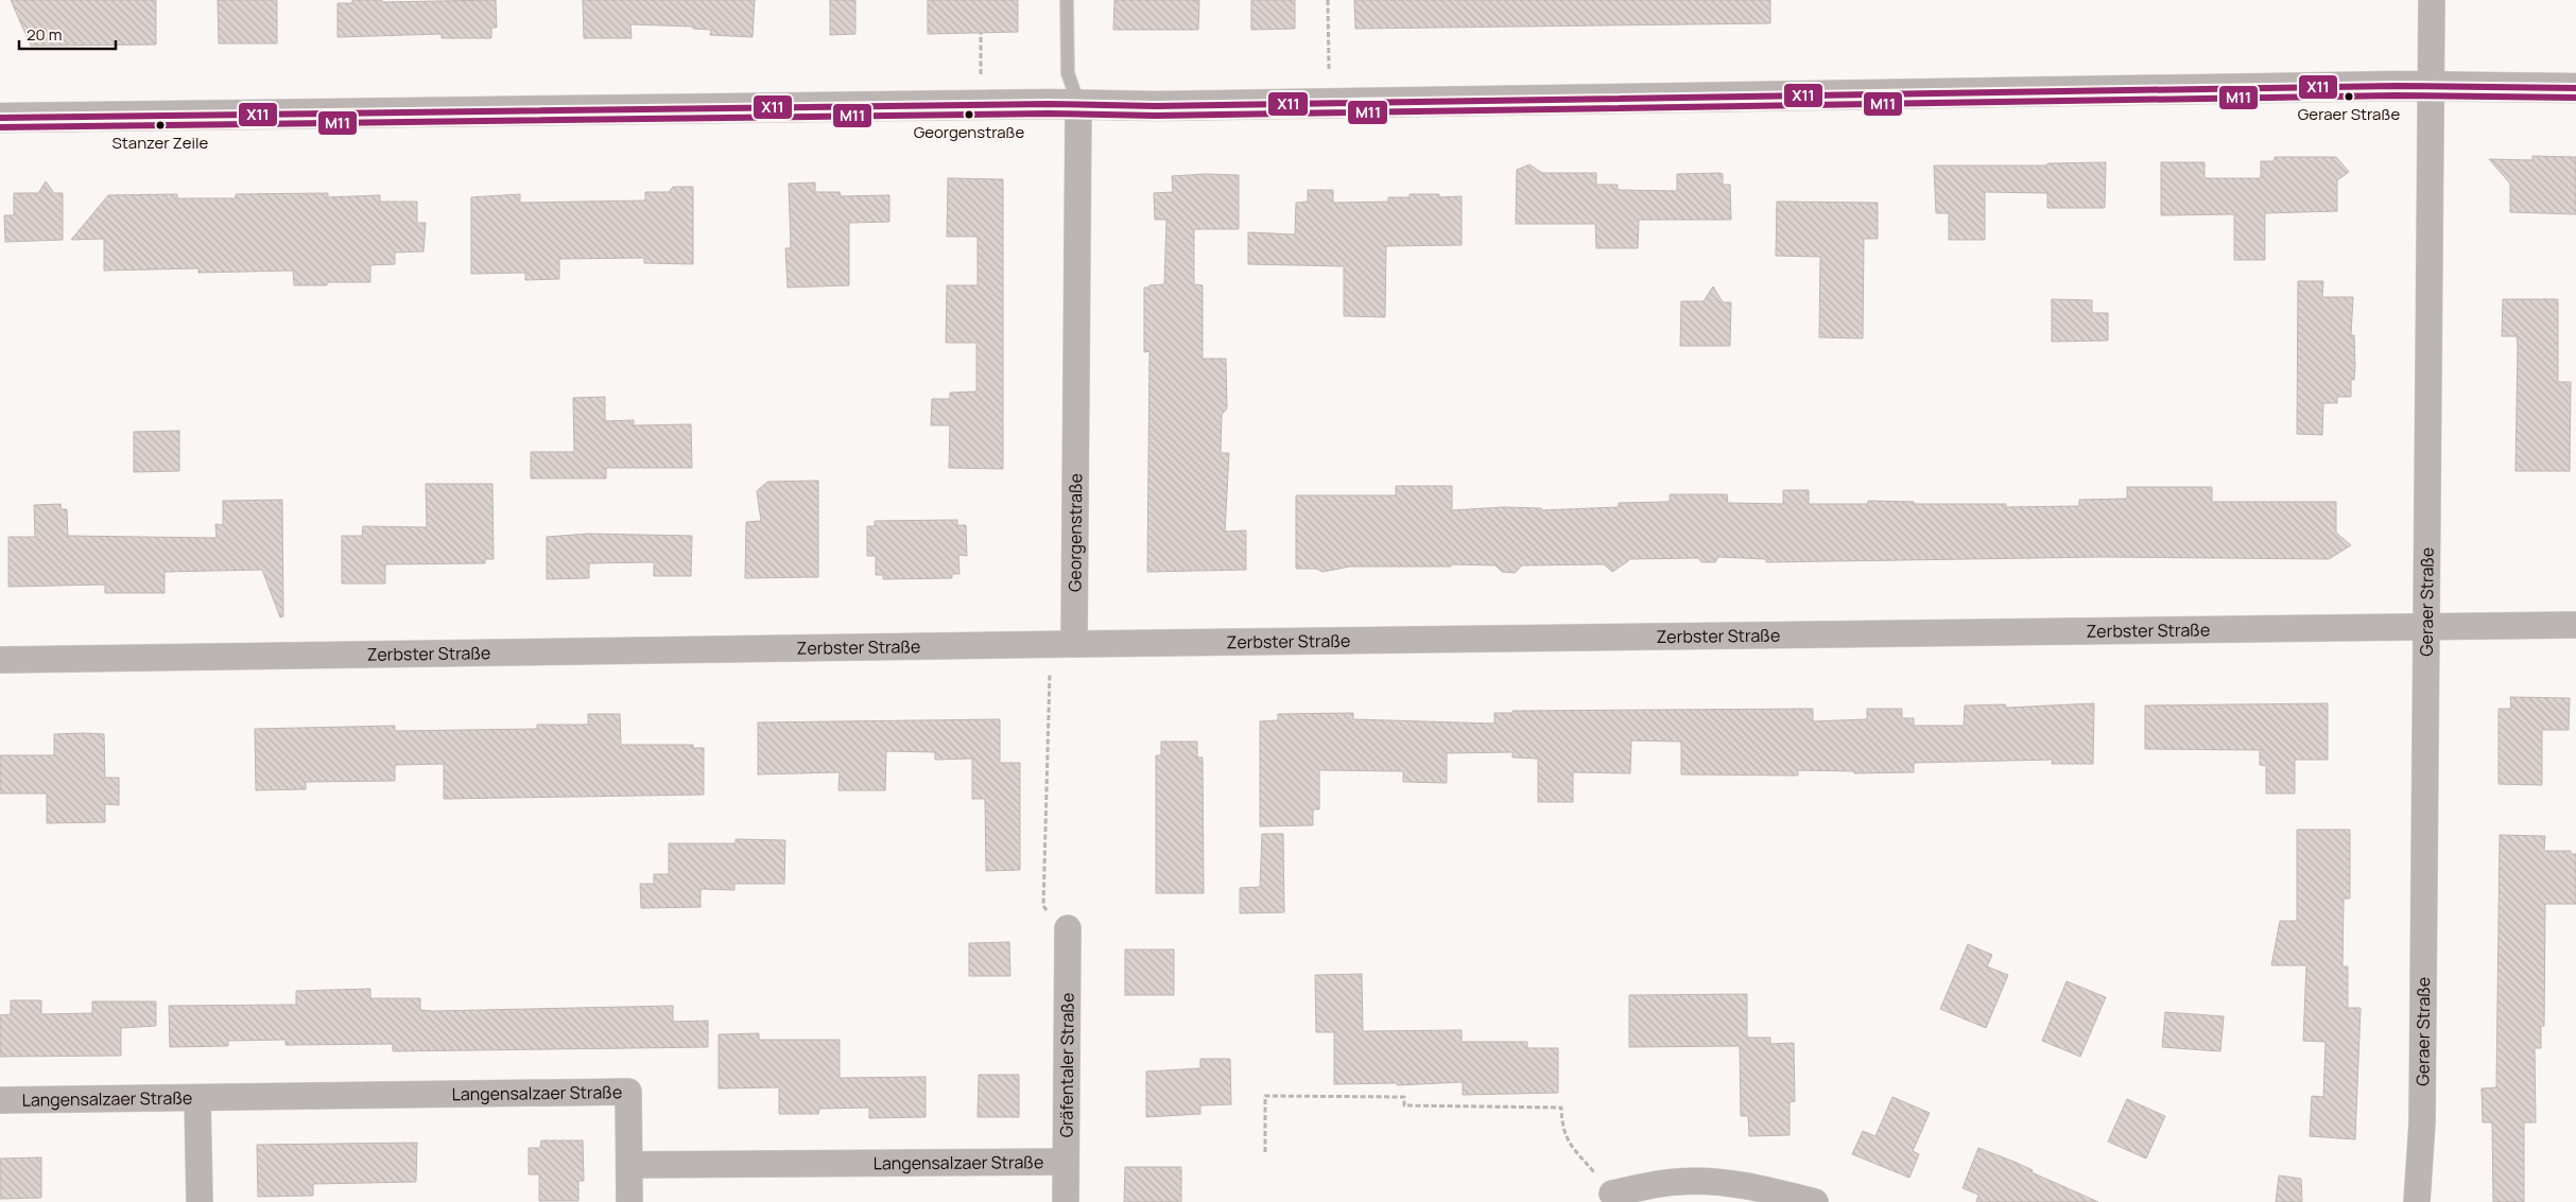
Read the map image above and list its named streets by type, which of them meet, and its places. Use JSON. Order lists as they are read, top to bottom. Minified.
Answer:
{"streets":{"street":["Georgenstraße","Geraer Straße","Zerbster Straße","Gräfentaler Straße","Langensalzaer Straße"]},"crossings":[["Georgenstraße","Zerbster Straße"],["Geraer Straße","Zerbster Straße"],["Gräfentaler Straße","Langensalzaer Straße"]],"places":["Geraer Straße","Georgenstraße","Stanzer Zeile"],"lines":["transit line X11","transit line M11"],"scale_bar":"20 m"}
